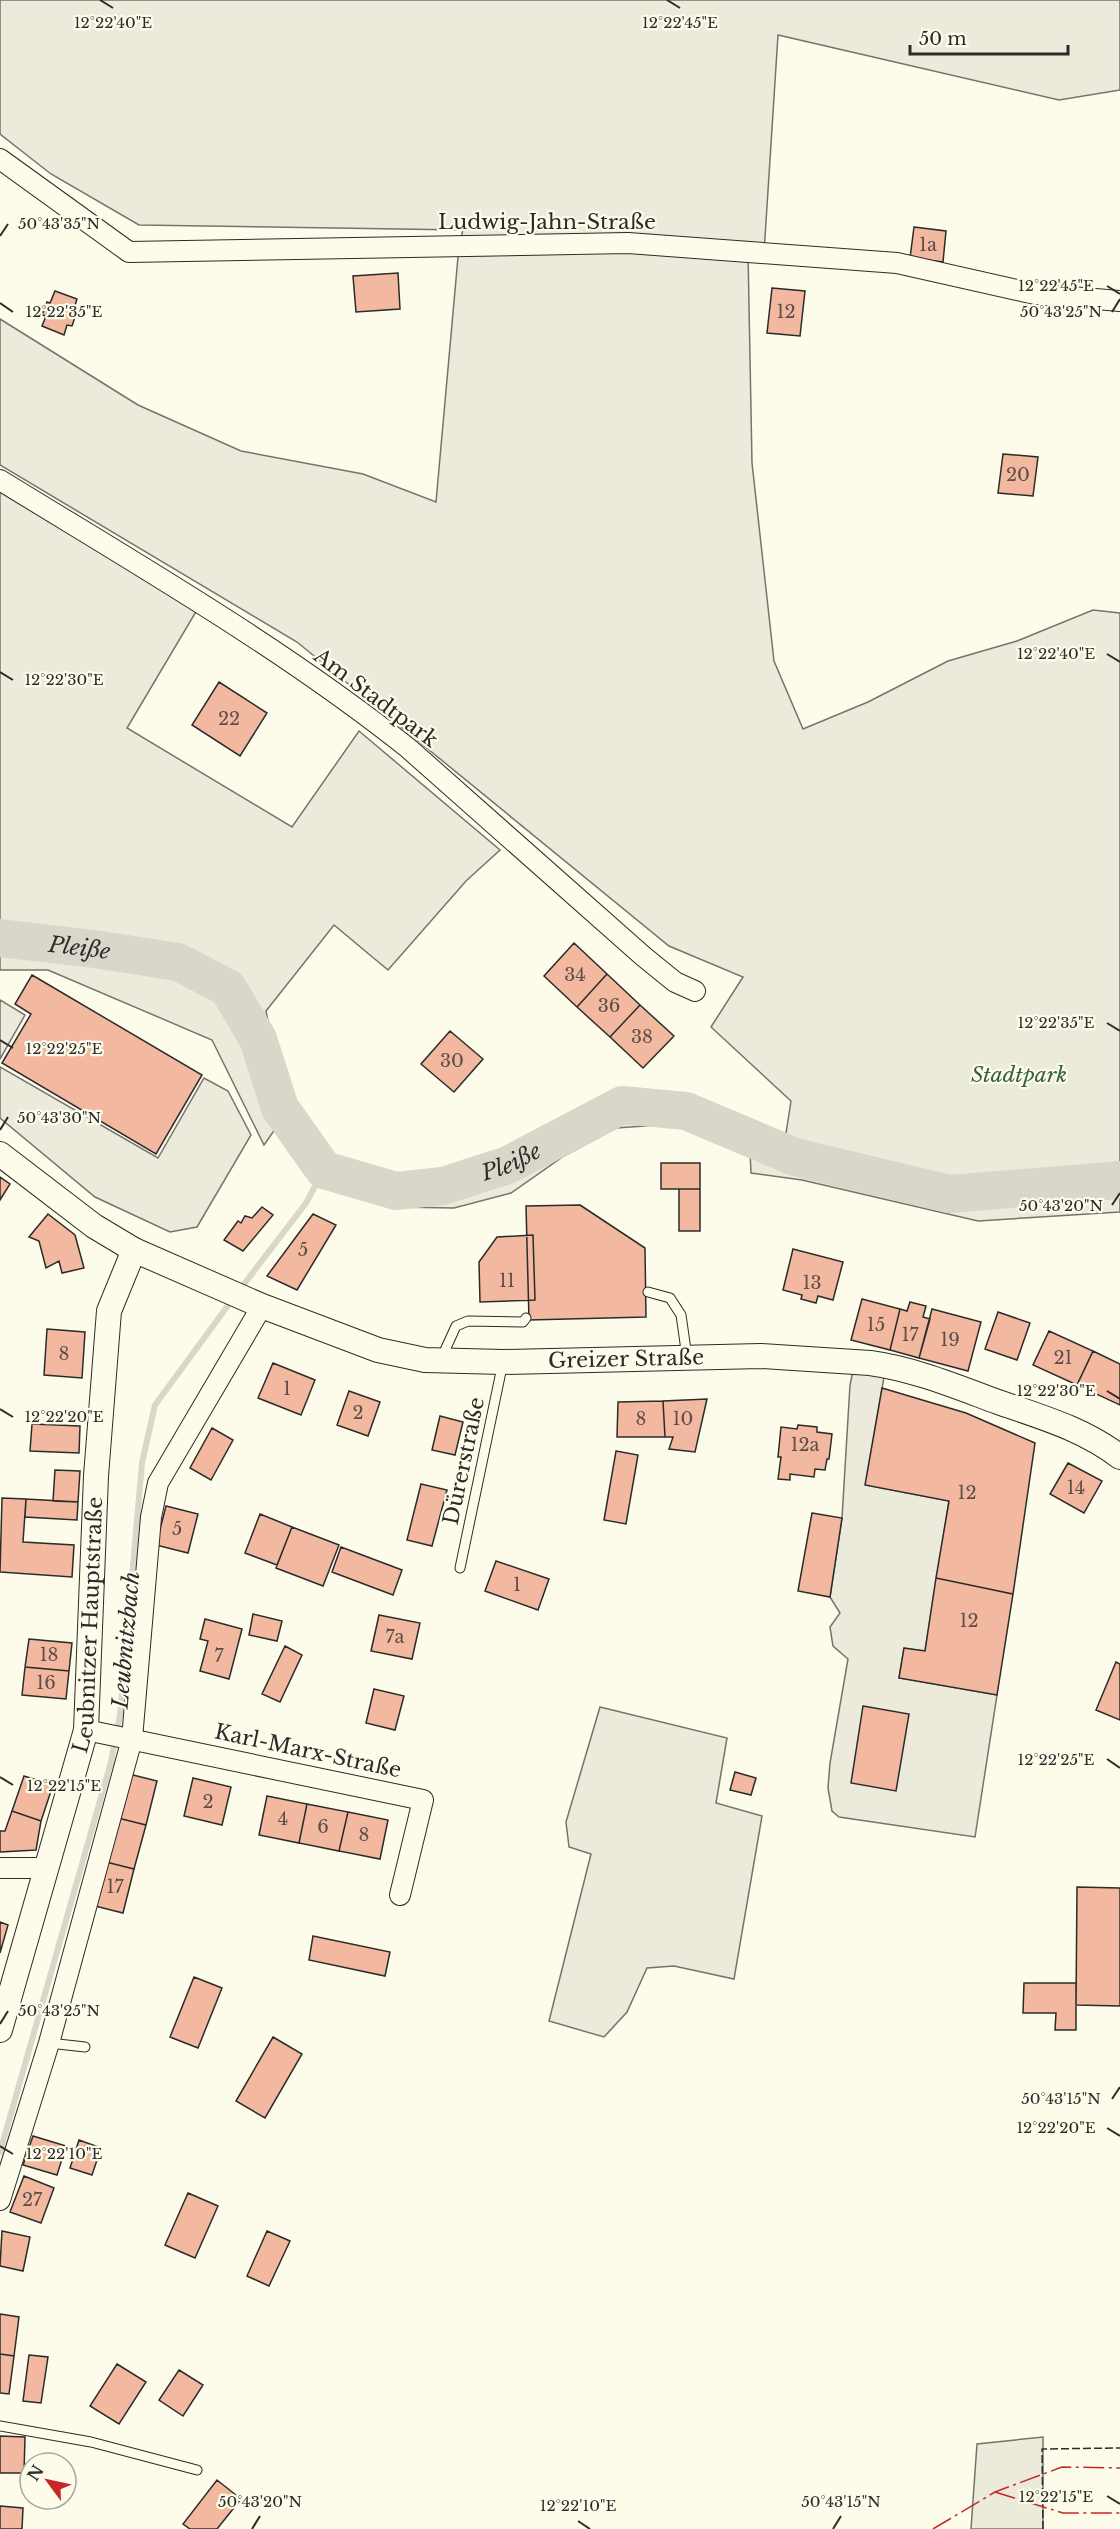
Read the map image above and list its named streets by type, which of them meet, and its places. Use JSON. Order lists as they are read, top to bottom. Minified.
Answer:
{"streets":{"street":["Ludwig-Jahn-Straße","Am Stadtpark","Greizer Straße","Leubnitzer Hauptstraße","Karl-Marx-Straße"],"lane":["Dürerstraße"]},"crossings":[["Greizer Straße","Dürerstraße"],["Greizer Straße","Leubnitzer Hauptstraße"],["Leubnitzer Hauptstraße","Karl-Marx-Straße"]],"water":["Pleiße","Leubnitzbach"],"parks":["Stadtpark"],"house_numbers":["1a","12","20","22","34","36","38","30","5","11","13","15","17","19","8","21","1","2","8","10","12a","14","12","5","1","12","7a","18","7","16","2","4","6","8","17","27"],"scale_bar":"50 m","north":"top left","coordinates":["12°22'40\"E","12°22'45\"E","50°43'35\"N","12°22'35\"E","50°43'25\"N","12°22'30\"E","12°22'25\"E","50°43'30\"N","50°43'20\"N","12°22'20\"E","12°22'15\"E","50°43'15\"N","12°22'10\"E"]}
